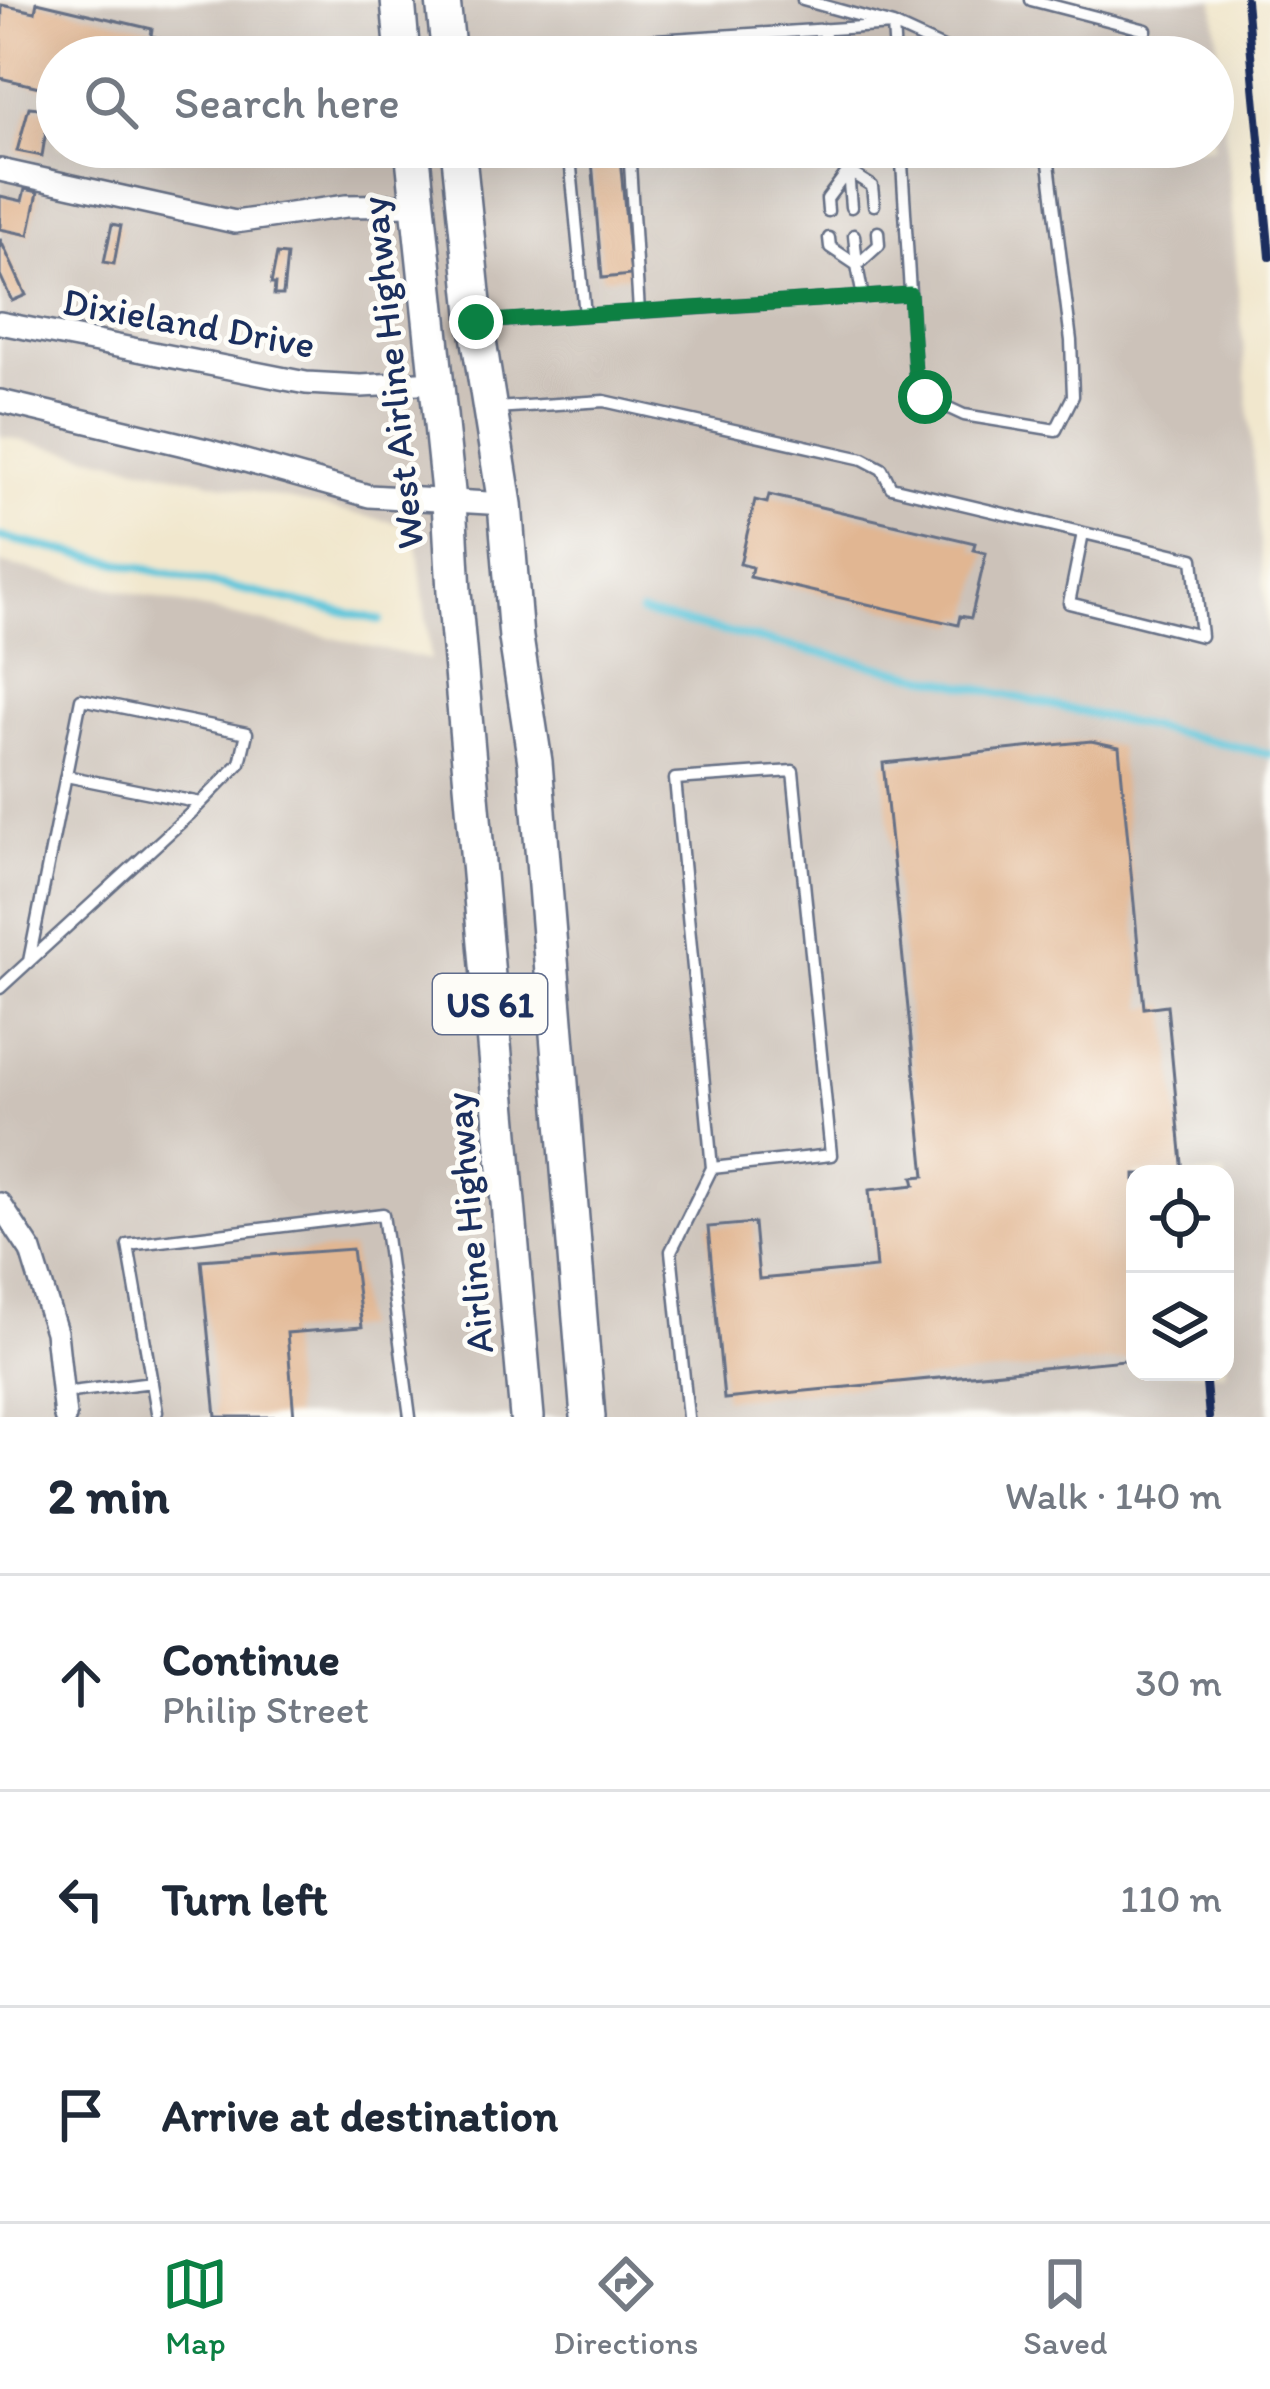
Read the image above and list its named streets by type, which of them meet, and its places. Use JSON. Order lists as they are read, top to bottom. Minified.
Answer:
{"streets":{"highway":["West Airline Highway","US 61","Airline Highway"],"street":["Dixieland Drive"]},"crossings":[["Dixieland Drive","West Airline Highway"],["West Airline Highway","Airline Highway"]],"page":{"search":"Search here","heading":["2 min","Walk · 140 m"],"list":[["Continue","Philip Street","30 m"],["Turn left","110 m"],"Arrive at destination"],"nav":["Map","Directions","Saved"]}}
